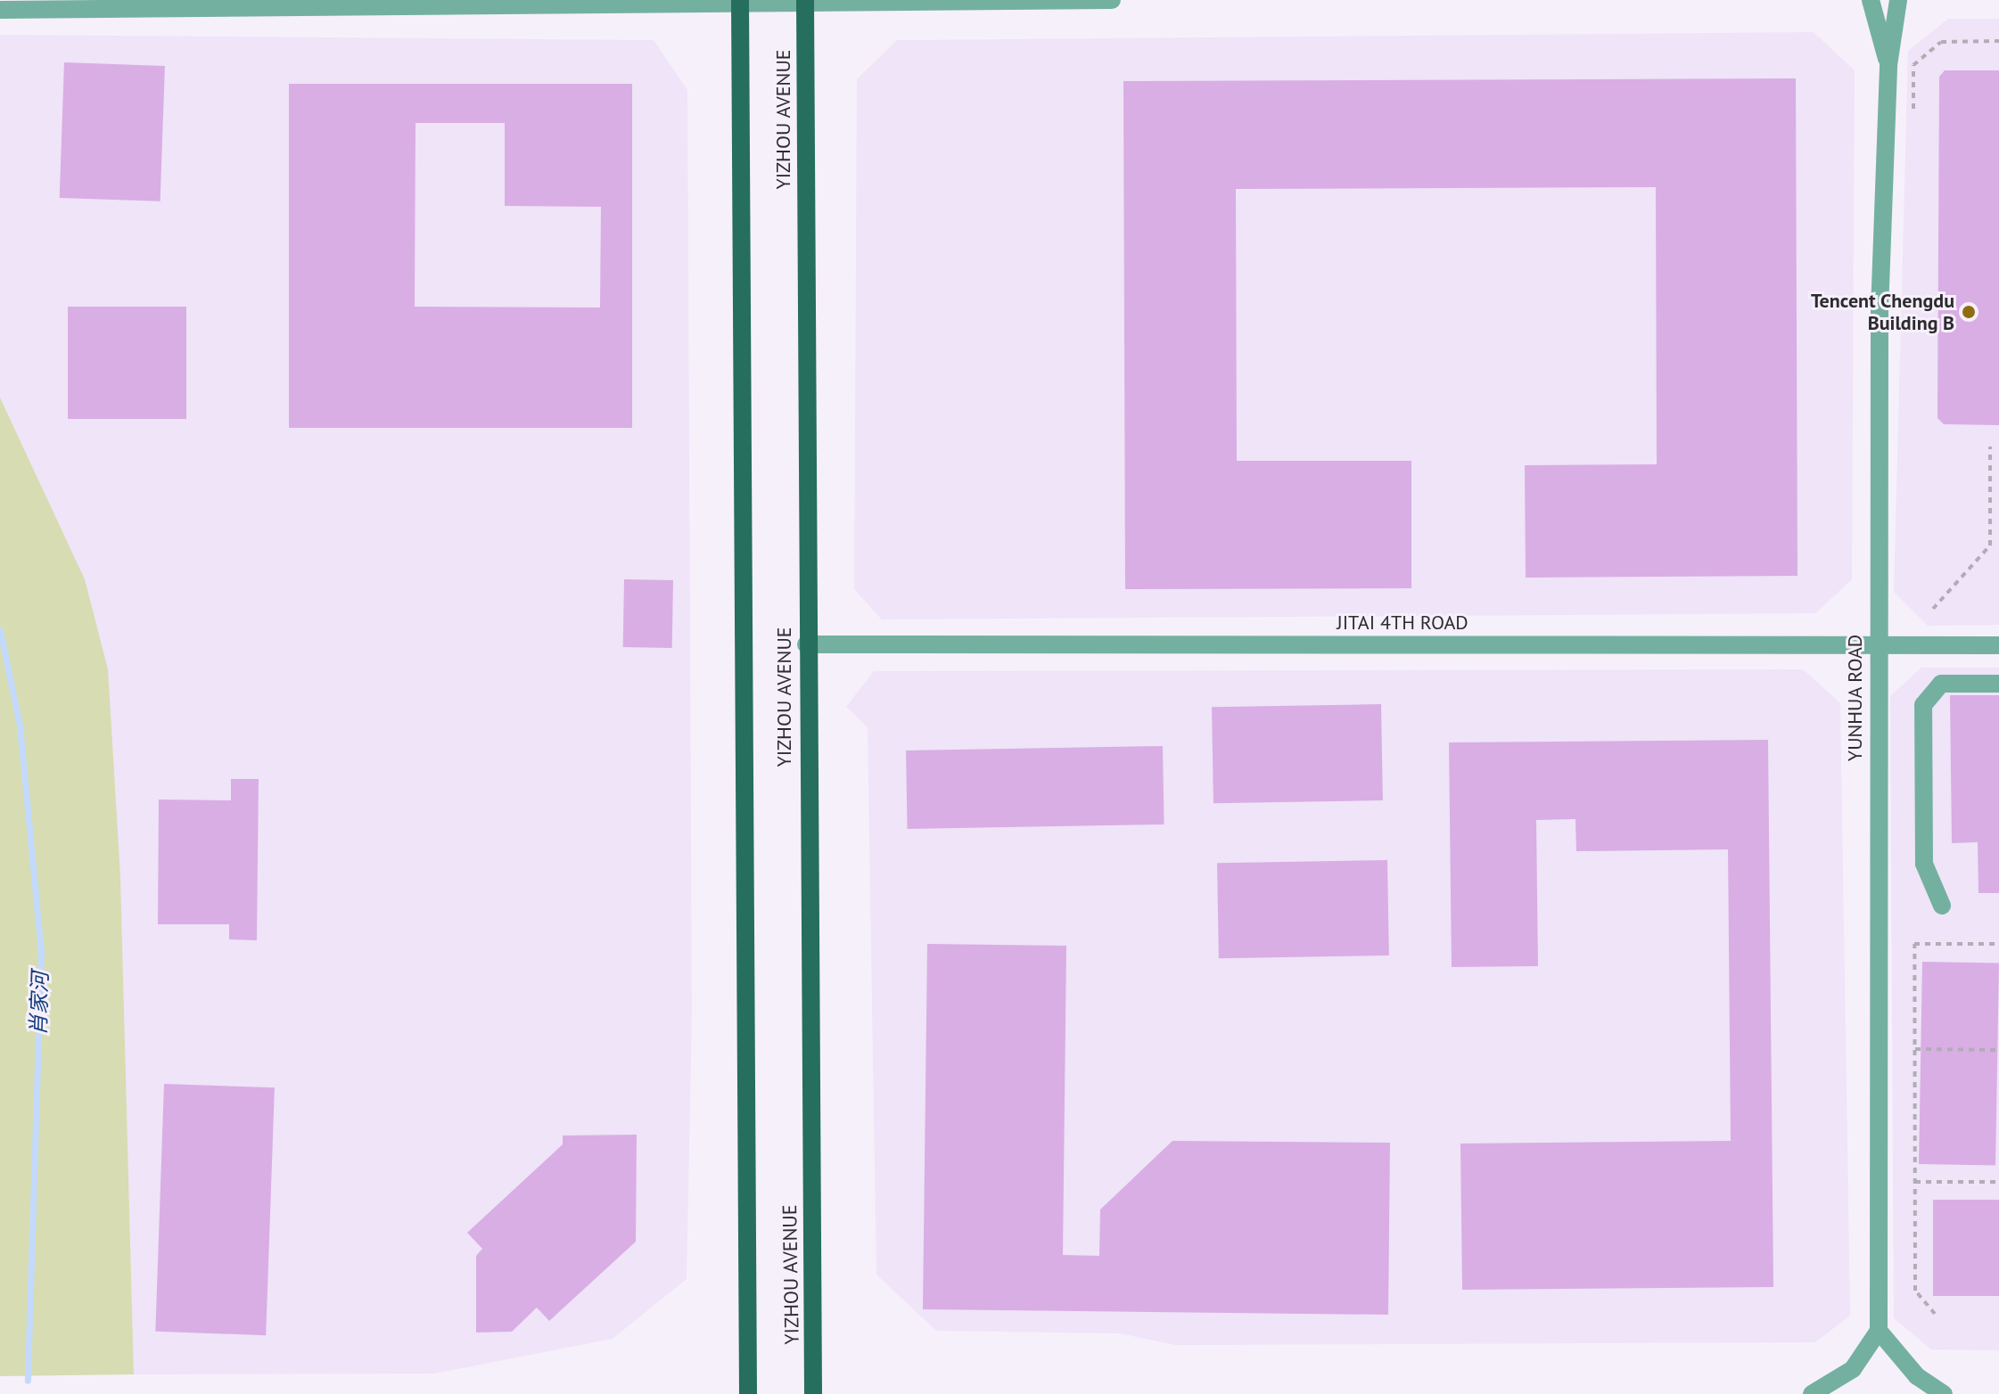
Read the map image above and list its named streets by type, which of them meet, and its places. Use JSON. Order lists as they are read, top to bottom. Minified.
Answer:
{"streets":{"main road":["YIZHOU AVENUE"],"street":["JITAI 4TH ROAD","YUNHUA ROAD"]},"crossings":[["YIZHOU AVENUE","JITAI 4TH ROAD"],["JITAI 4TH ROAD","YUNHUA ROAD"]],"water":["肖家河"],"places":["Tencent Chengdu Building B"]}
